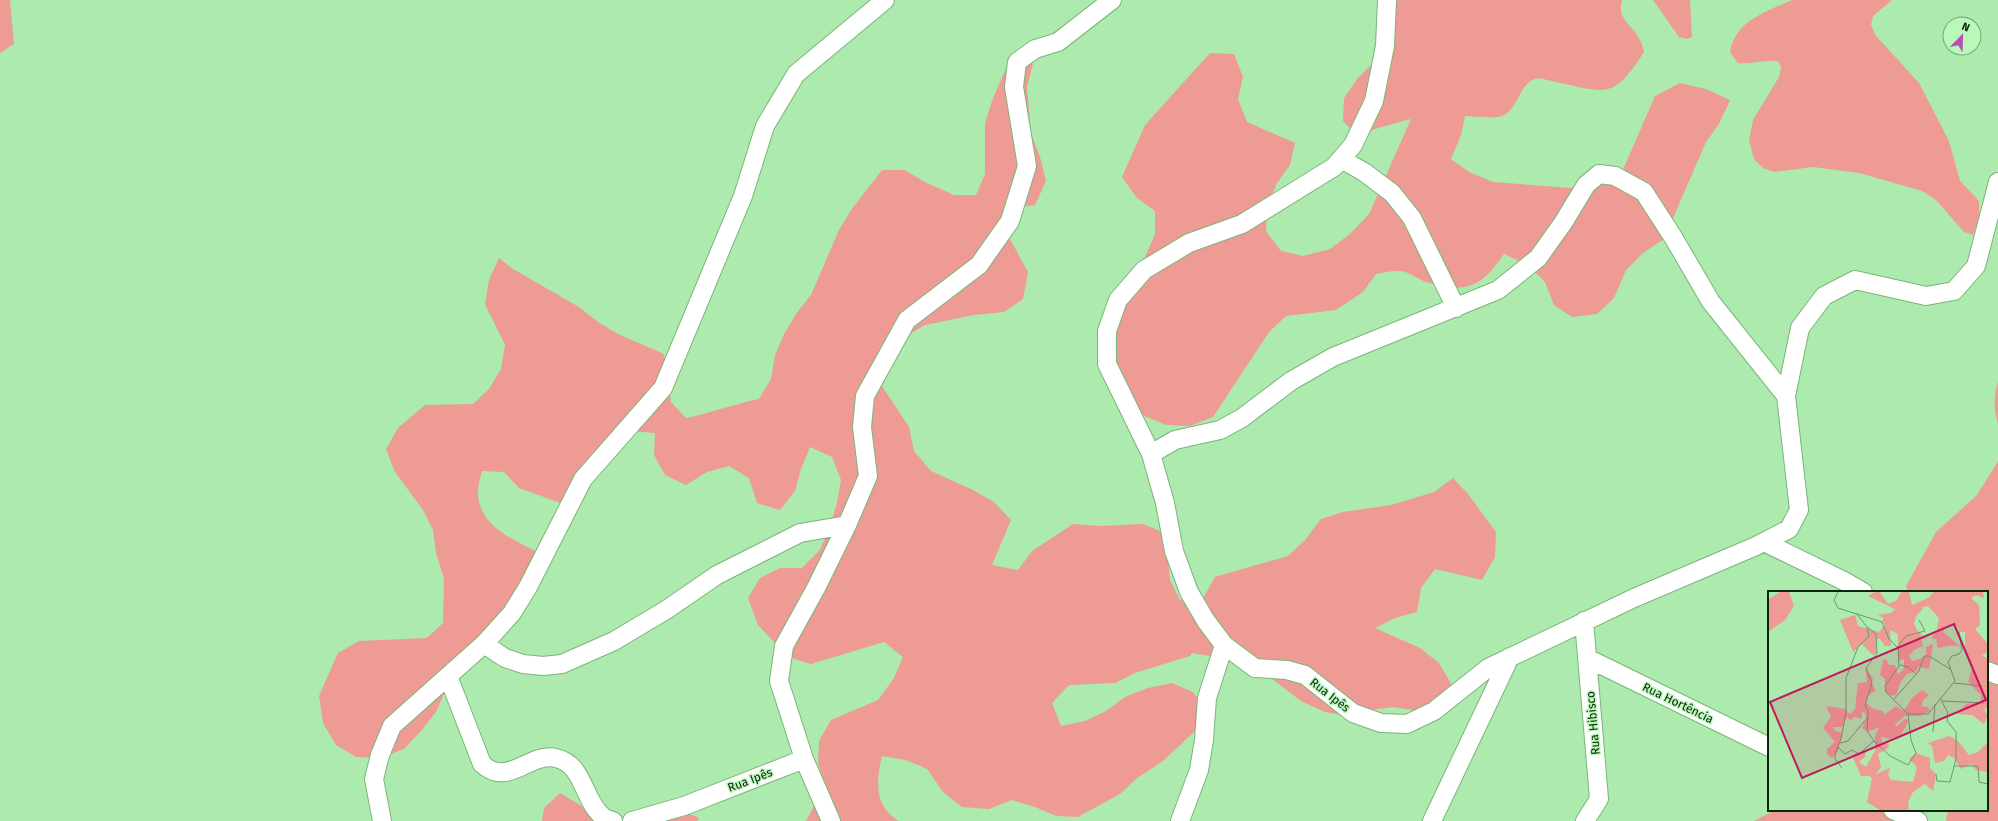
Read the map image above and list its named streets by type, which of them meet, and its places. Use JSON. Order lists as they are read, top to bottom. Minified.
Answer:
{"streets":{"street":["Rua Ipês","Rua Hortência","Rua Hibisco"]},"crossings":[["Rua Ipês","Rua Hibisco"],["Rua Hortência","Rua Hibisco"]],"north":"top right"}
